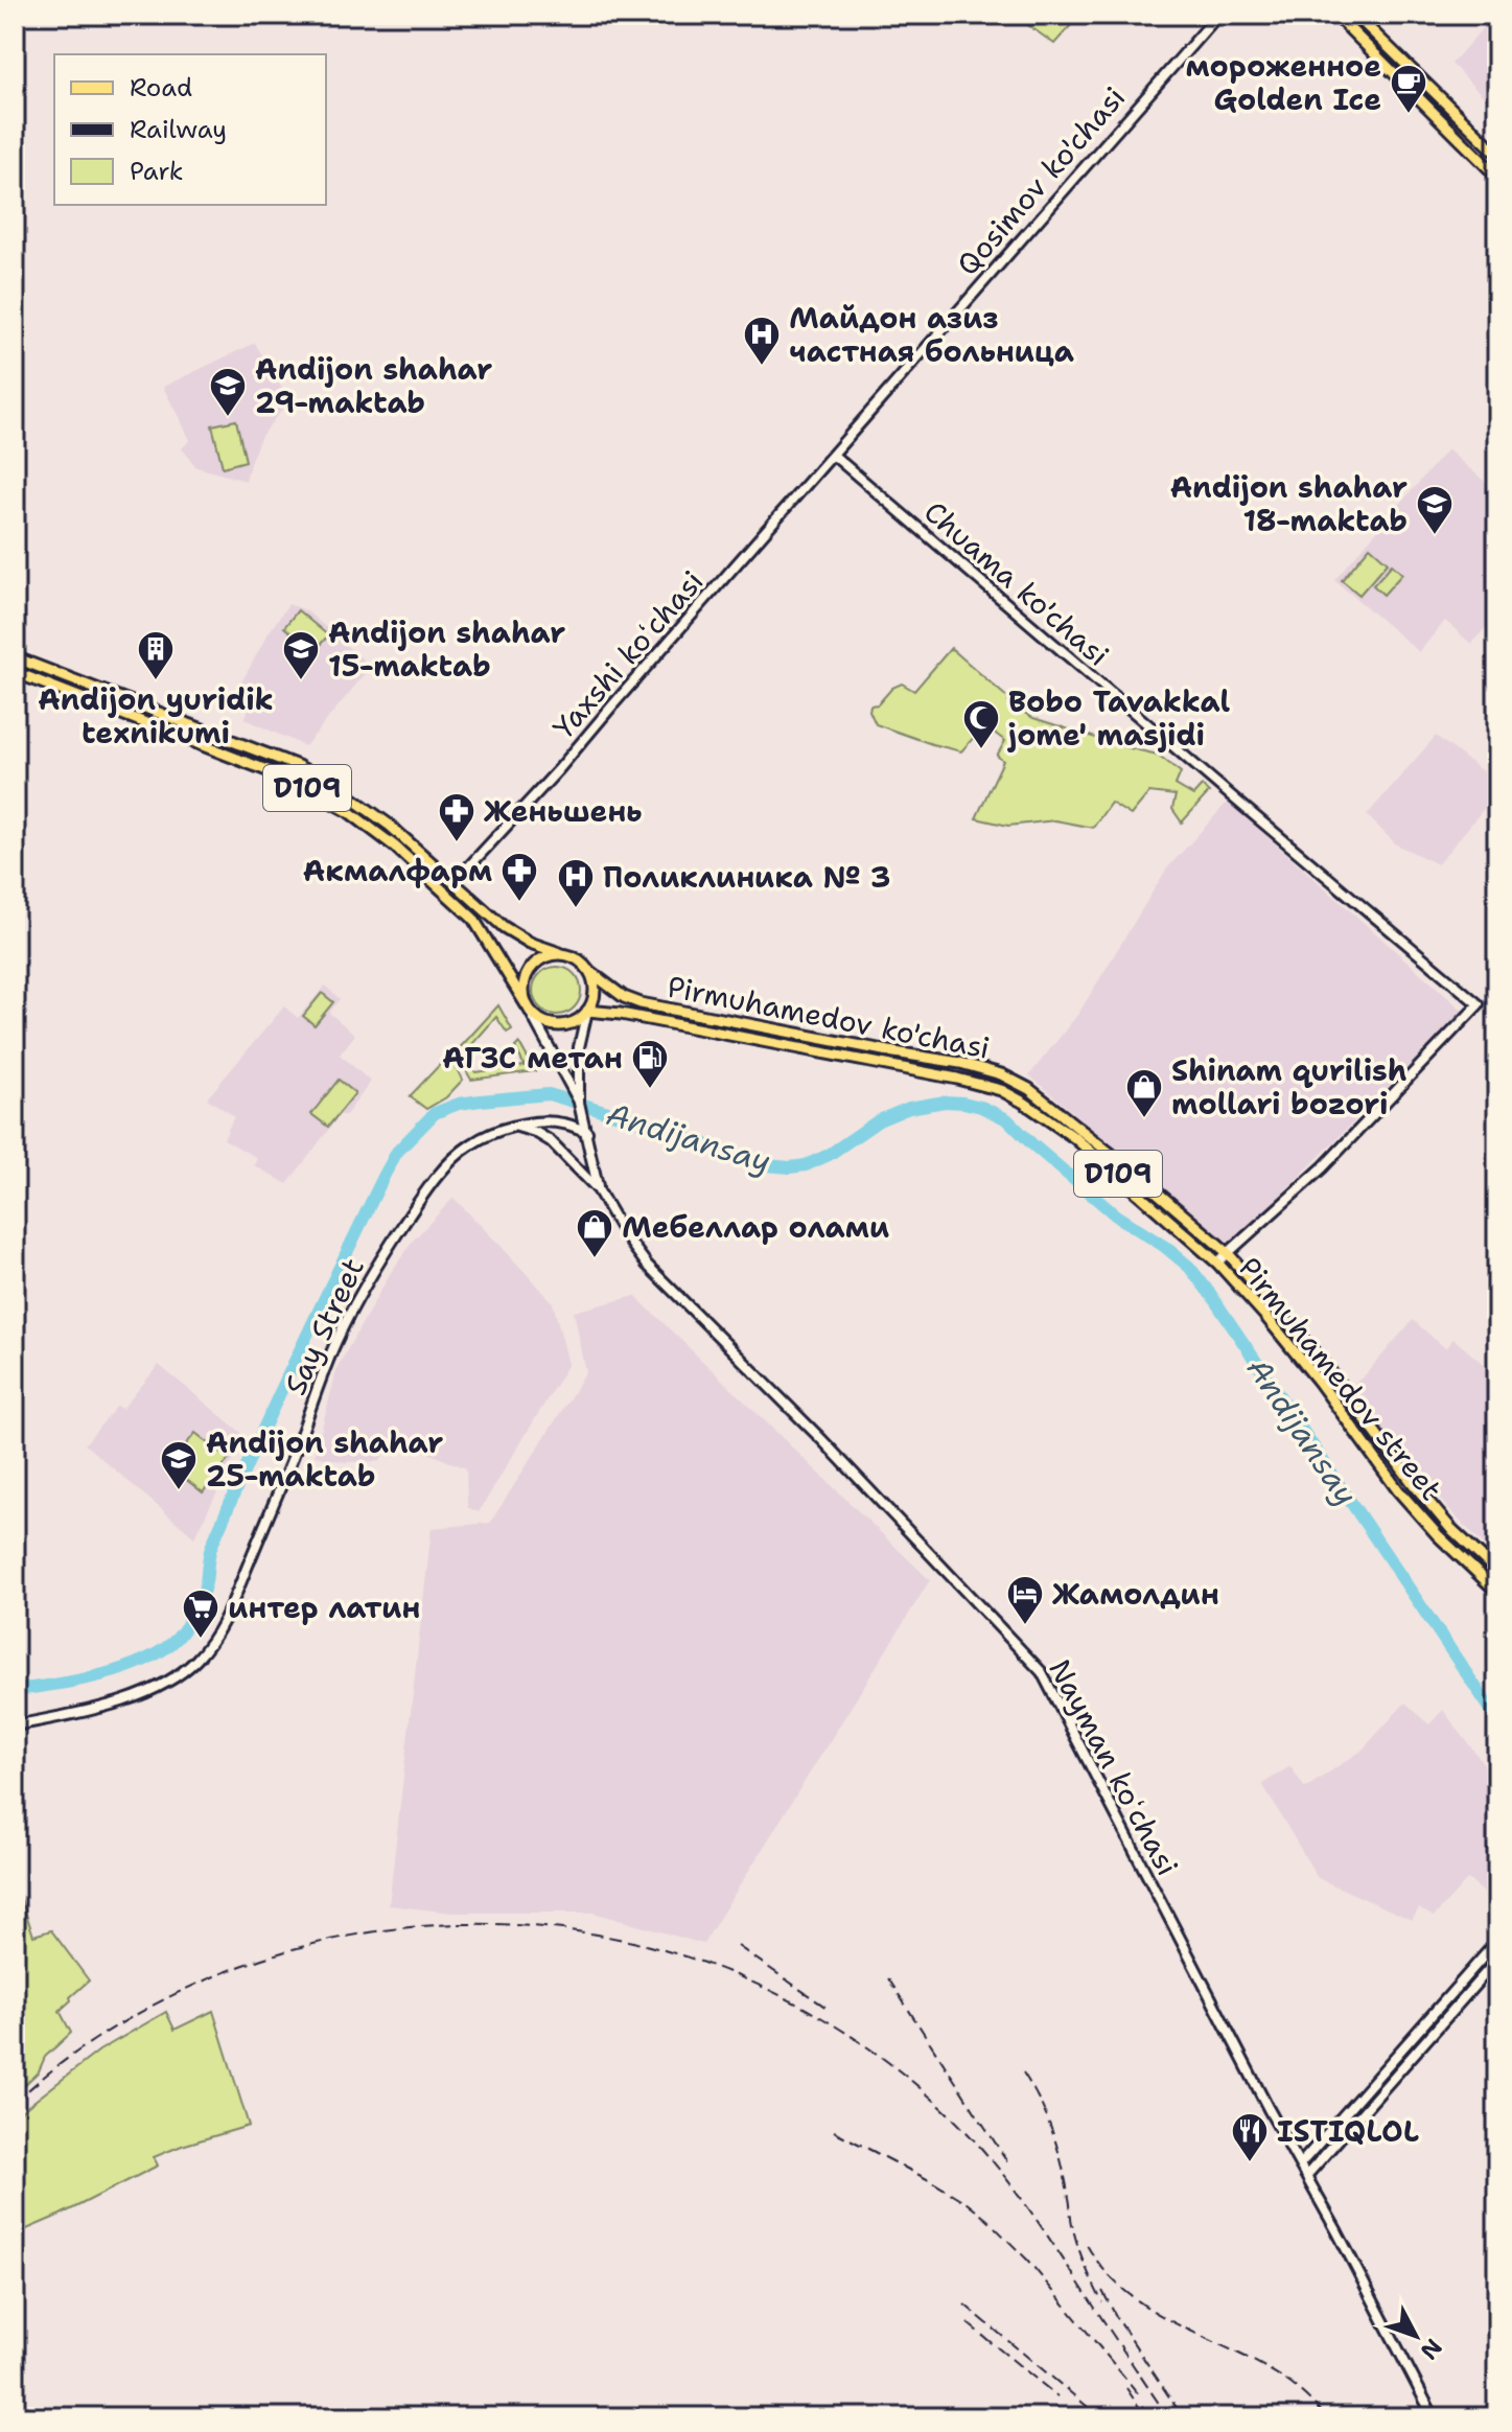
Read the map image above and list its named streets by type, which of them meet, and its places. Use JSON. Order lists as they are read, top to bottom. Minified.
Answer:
{"streets":{"main road":["Qosimov ko'chasi","Chuama ko'chasi","Yaxshi koʻchasi","D109","Pirmuhamedov ko'chasi","Say Street","Pirmuhamedov street","Nayman koʻchasi"]},"crossings":[["Qosimov ko'chasi","Chuama ko'chasi"],["Qosimov ko'chasi","Yaxshi koʻchasi"],["Chuama ko'chasi","Yaxshi koʻchasi"],["Chuama ko'chasi","Pirmuhamedov ko'chasi"],["Yaxshi koʻchasi","D109"],["D109","Pirmuhamedov ko'chasi"],["D109","Pirmuhamedov street"],["Pirmuhamedov ko'chasi","Pirmuhamedov street"]],"water":["Andijansay"],"places":{"cafe":["мороженное Golden Ice"],"hospital":["Майдон азиз частная больница","Поликлиника № 3"],"school or university":["Andijon shahar 29-maktab","Andijon shahar 18-maktab","Andijon shahar 15-maktab","Andijon shahar 25-maktab"],"building":["Andijon yuridik texnikumi"],"mosque":["Bobo Tavakkal jome' masjidi"],"pharmacy":["Женьшень","Акмалфарм"],"fuel station":["АГЗС метан"],"shop":["Shinam qurilish mollari bozori","Мебеллар олами"],"hotel":["Жамолдин"],"supermarket":["интер латин"],"restaurant":["ISTIQLOL"]},"legend":["Road","Railway","Park"],"north":"bottom right"}
